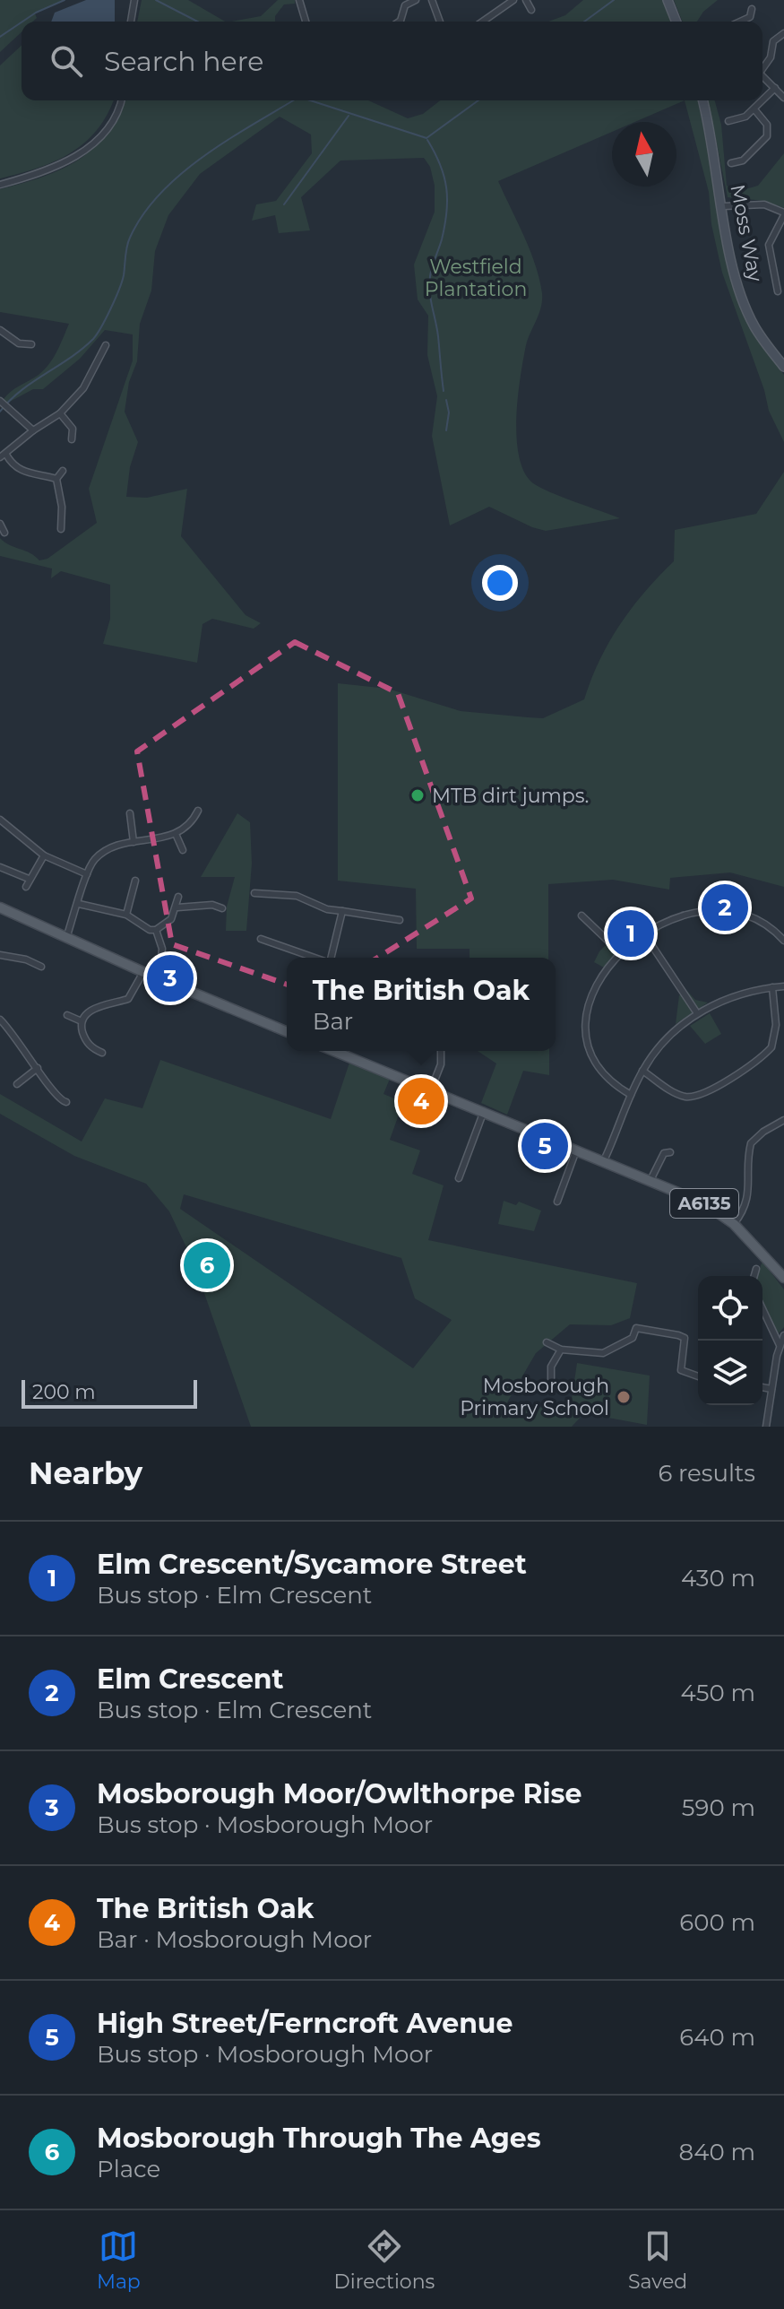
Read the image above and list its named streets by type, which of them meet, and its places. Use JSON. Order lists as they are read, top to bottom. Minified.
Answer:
{"streets":{"main road":["A6135"],"street":["Moss Way"]},"parks":["Westfield Plantation"],"places":["MTB dirt jumps.","Mosborough Primary School"],"scale_bar":"200 m","north":"top","page":{"search":"Search here","pins":["2","1","3","4","5","6"],"popup":["The British Oak","Bar"],"scale":"200 m","heading":["Nearby","6 results"],"list":[{"mark":"1","name":"Elm Crescent/Sycamore Street","note":"Bus stop · Elm Crescent","value":"430 m"},{"mark":"2","name":"Elm Crescent","note":"Bus stop · Elm Crescent","value":"450 m"},{"mark":"3","name":"Mosborough Moor/Owlthorpe Rise","note":"Bus stop · Mosborough Moor","value":"590 m"},{"mark":"4","name":"The British Oak","note":"Bar · Mosborough Moor","value":"600 m"},{"mark":"5","name":"High Street/Ferncroft Avenue","note":"Bus stop · Mosborough Moor","value":"640 m"},{"mark":"6","name":"Mosborough Through The Ages","note":"Place","value":"840 m"}],"nav":["Map","Directions","Saved"]}}
